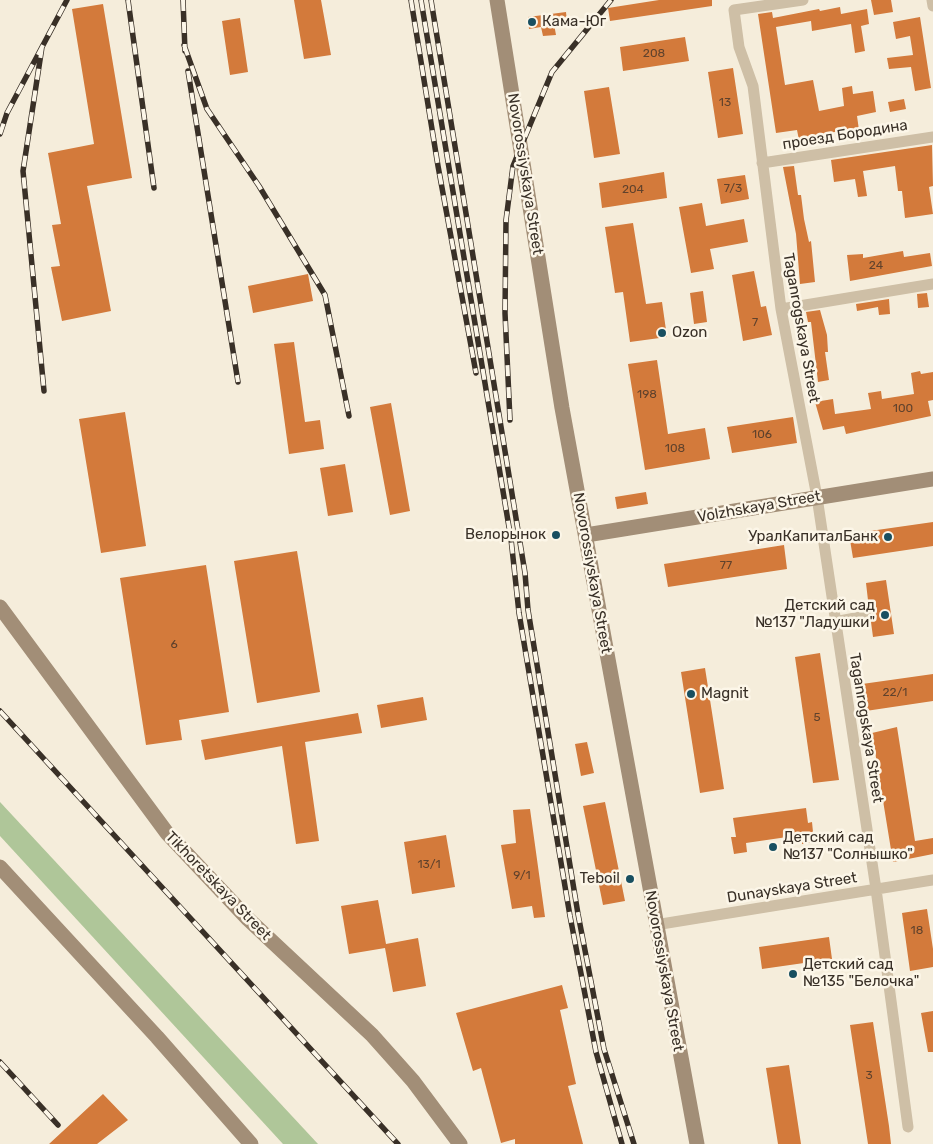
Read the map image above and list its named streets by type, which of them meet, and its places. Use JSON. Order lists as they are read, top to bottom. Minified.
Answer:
{"streets":{"street":["проезд Бородина","Novorossiyskaya Street","Taganrogskaya Street","Volzhskaya Street","Tikhoretskaya Street","Dunayskaya Street"]},"crossings":[["проезд Бородина","Taganrogskaya Street"],["Novorossiyskaya Street","Volzhskaya Street"],["Novorossiyskaya Street","Dunayskaya Street"],["Taganrogskaya Street","Volzhskaya Street"],["Taganrogskaya Street","Dunayskaya Street"]],"places":["Кама-Юг","Ozon","Велорынок","УралКапиталБанк","Детский сад №137 \"Ладушки\"","Magnit","Детский сад №137 \"Солнышко\"","Teboil","Детский сад №135 \"Белочка\""],"house_numbers":["208","13","7/3","204","24","7","198","100","106","108","77","6","22/1","5","13/1","9/1","18","3"]}
